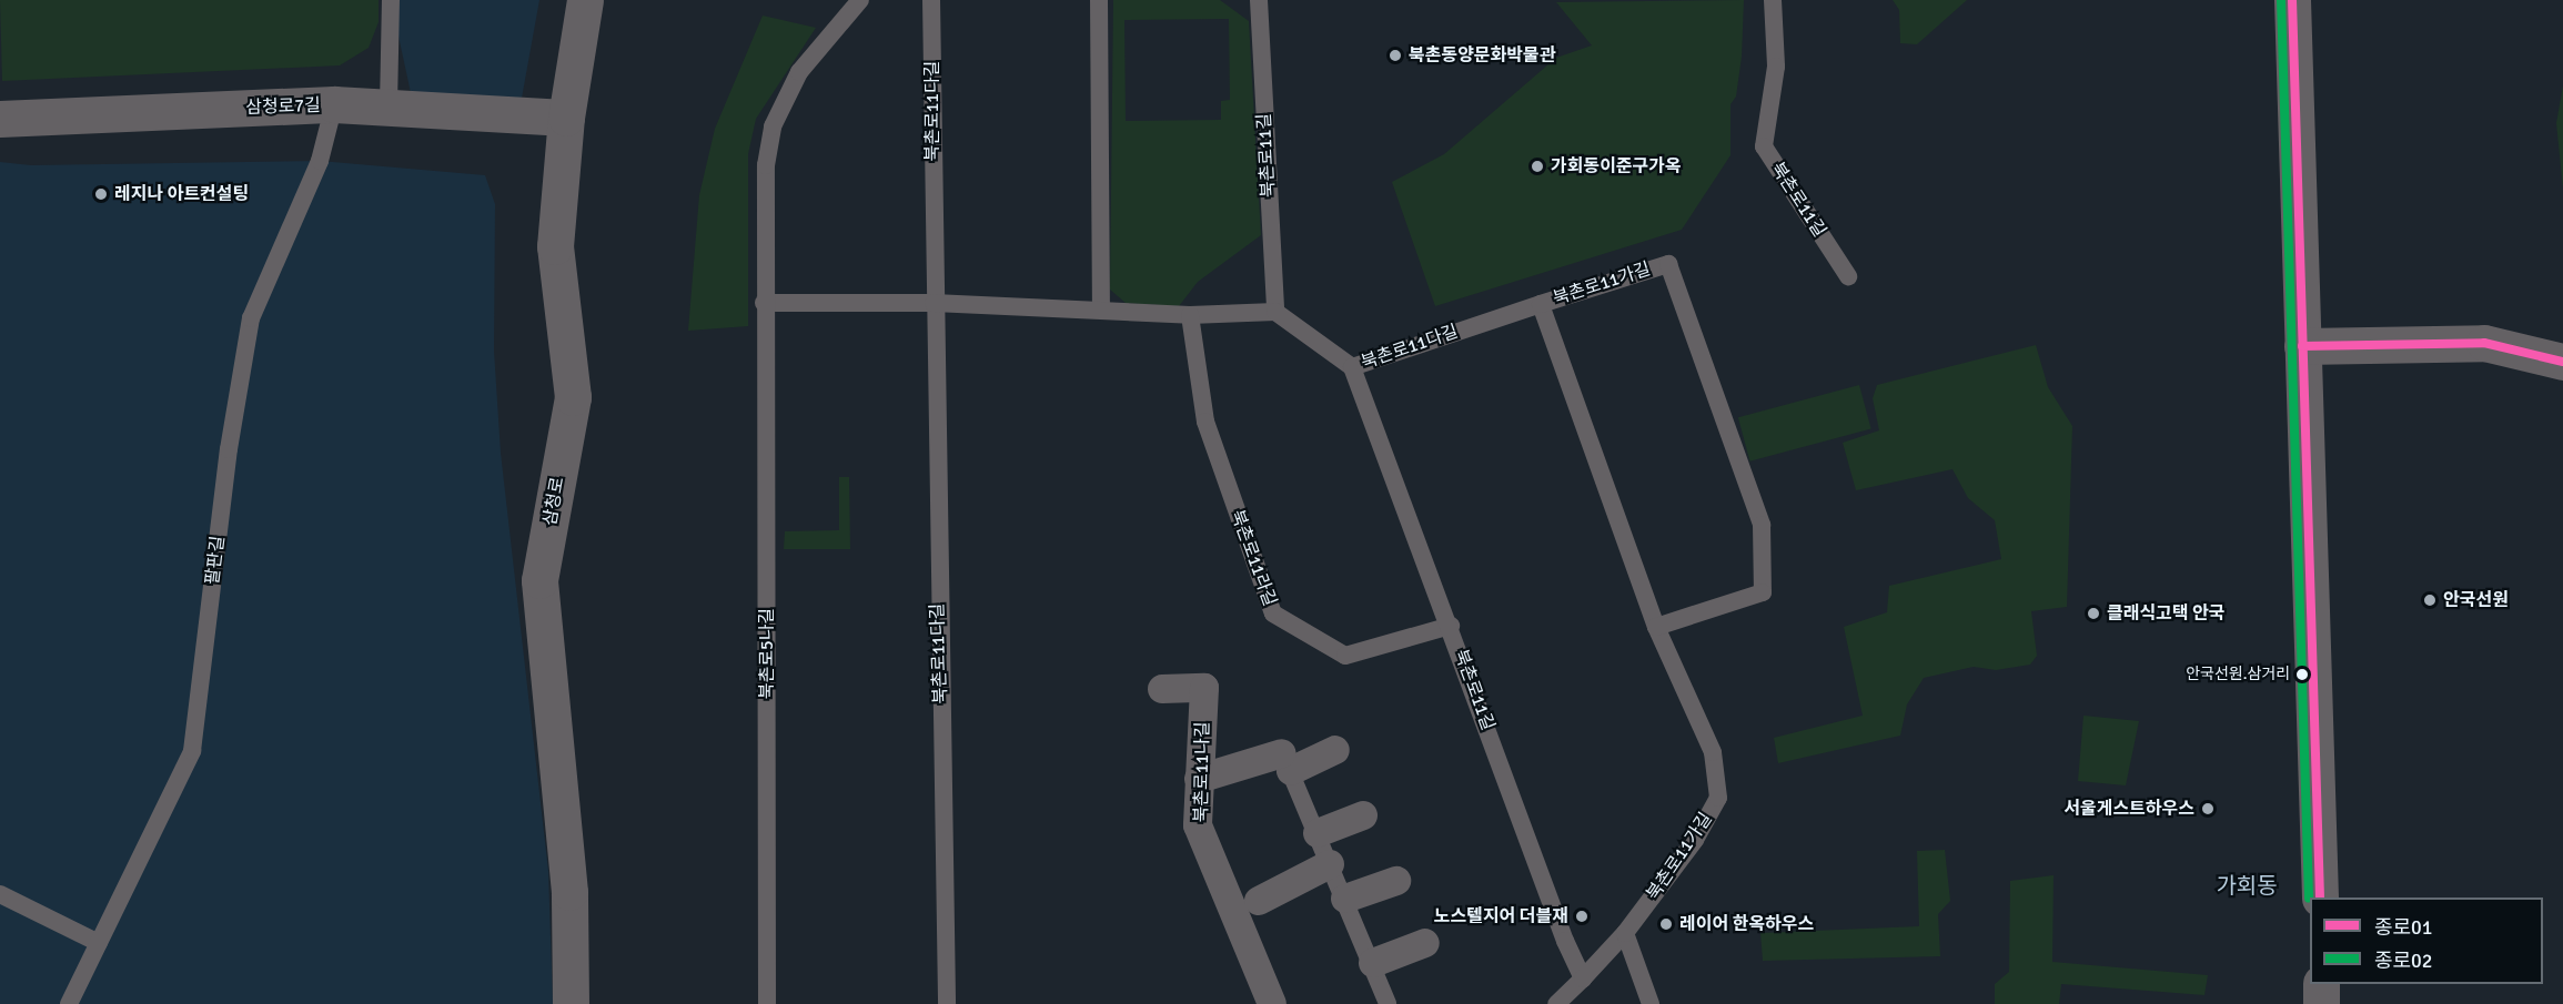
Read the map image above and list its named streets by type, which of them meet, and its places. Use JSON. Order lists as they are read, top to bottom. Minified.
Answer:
{"streets":{"street":["삼청로7길","삼청로","북촌로11나길"],"lane":["북촌로11다길","북촌로11길","북촌로11가길","북촌로11라길","팔판길","북촌로5나길"]},"crossings":[["삼청로7길","삼청로"],["삼청로7길","팔판길"],["북촌로11다길","북촌로11길"],["북촌로11다길","북촌로11가길"],["북촌로11길","북촌로11가길"],["북촌로11길","북촌로11라길"]],"districts":["가회동"],"places":["북촌동양문화박물관","가회동이준구가옥","레지나 아트컨설팅","안국선원","클래식고택 안국","안국선원.삼거리","서울게스트하우스","노스텔지어 더블재","레이어 한옥하우스"],"lines":["transit line 종로01","transit line 종로02"],"legend":["종로01","종로02"]}
